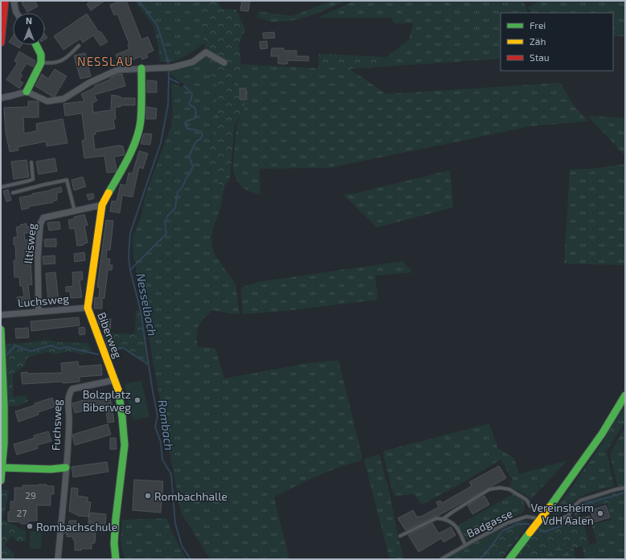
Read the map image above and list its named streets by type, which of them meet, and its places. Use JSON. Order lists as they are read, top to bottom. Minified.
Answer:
{"streets":{"street":["Iltisweg","Luchsweg","Biberweg","Fuchsweg"],"lane":["Badgasse"]},"crossings":[["Iltisweg","Luchsweg"],["Iltisweg","Biberweg"],["Luchsweg","Biberweg"],["Biberweg","Fuchsweg"]],"districts":["NESSLAU"],"water":["Nesselbach","Rombach"],"places":["Bolzplatz Biberweg","Rombachhalle","Vereinsheim VdH Aalen","Rombachschule"],"house_numbers":["29","27"],"legend":["Frei","Zäh","Stau"],"north":"top"}
